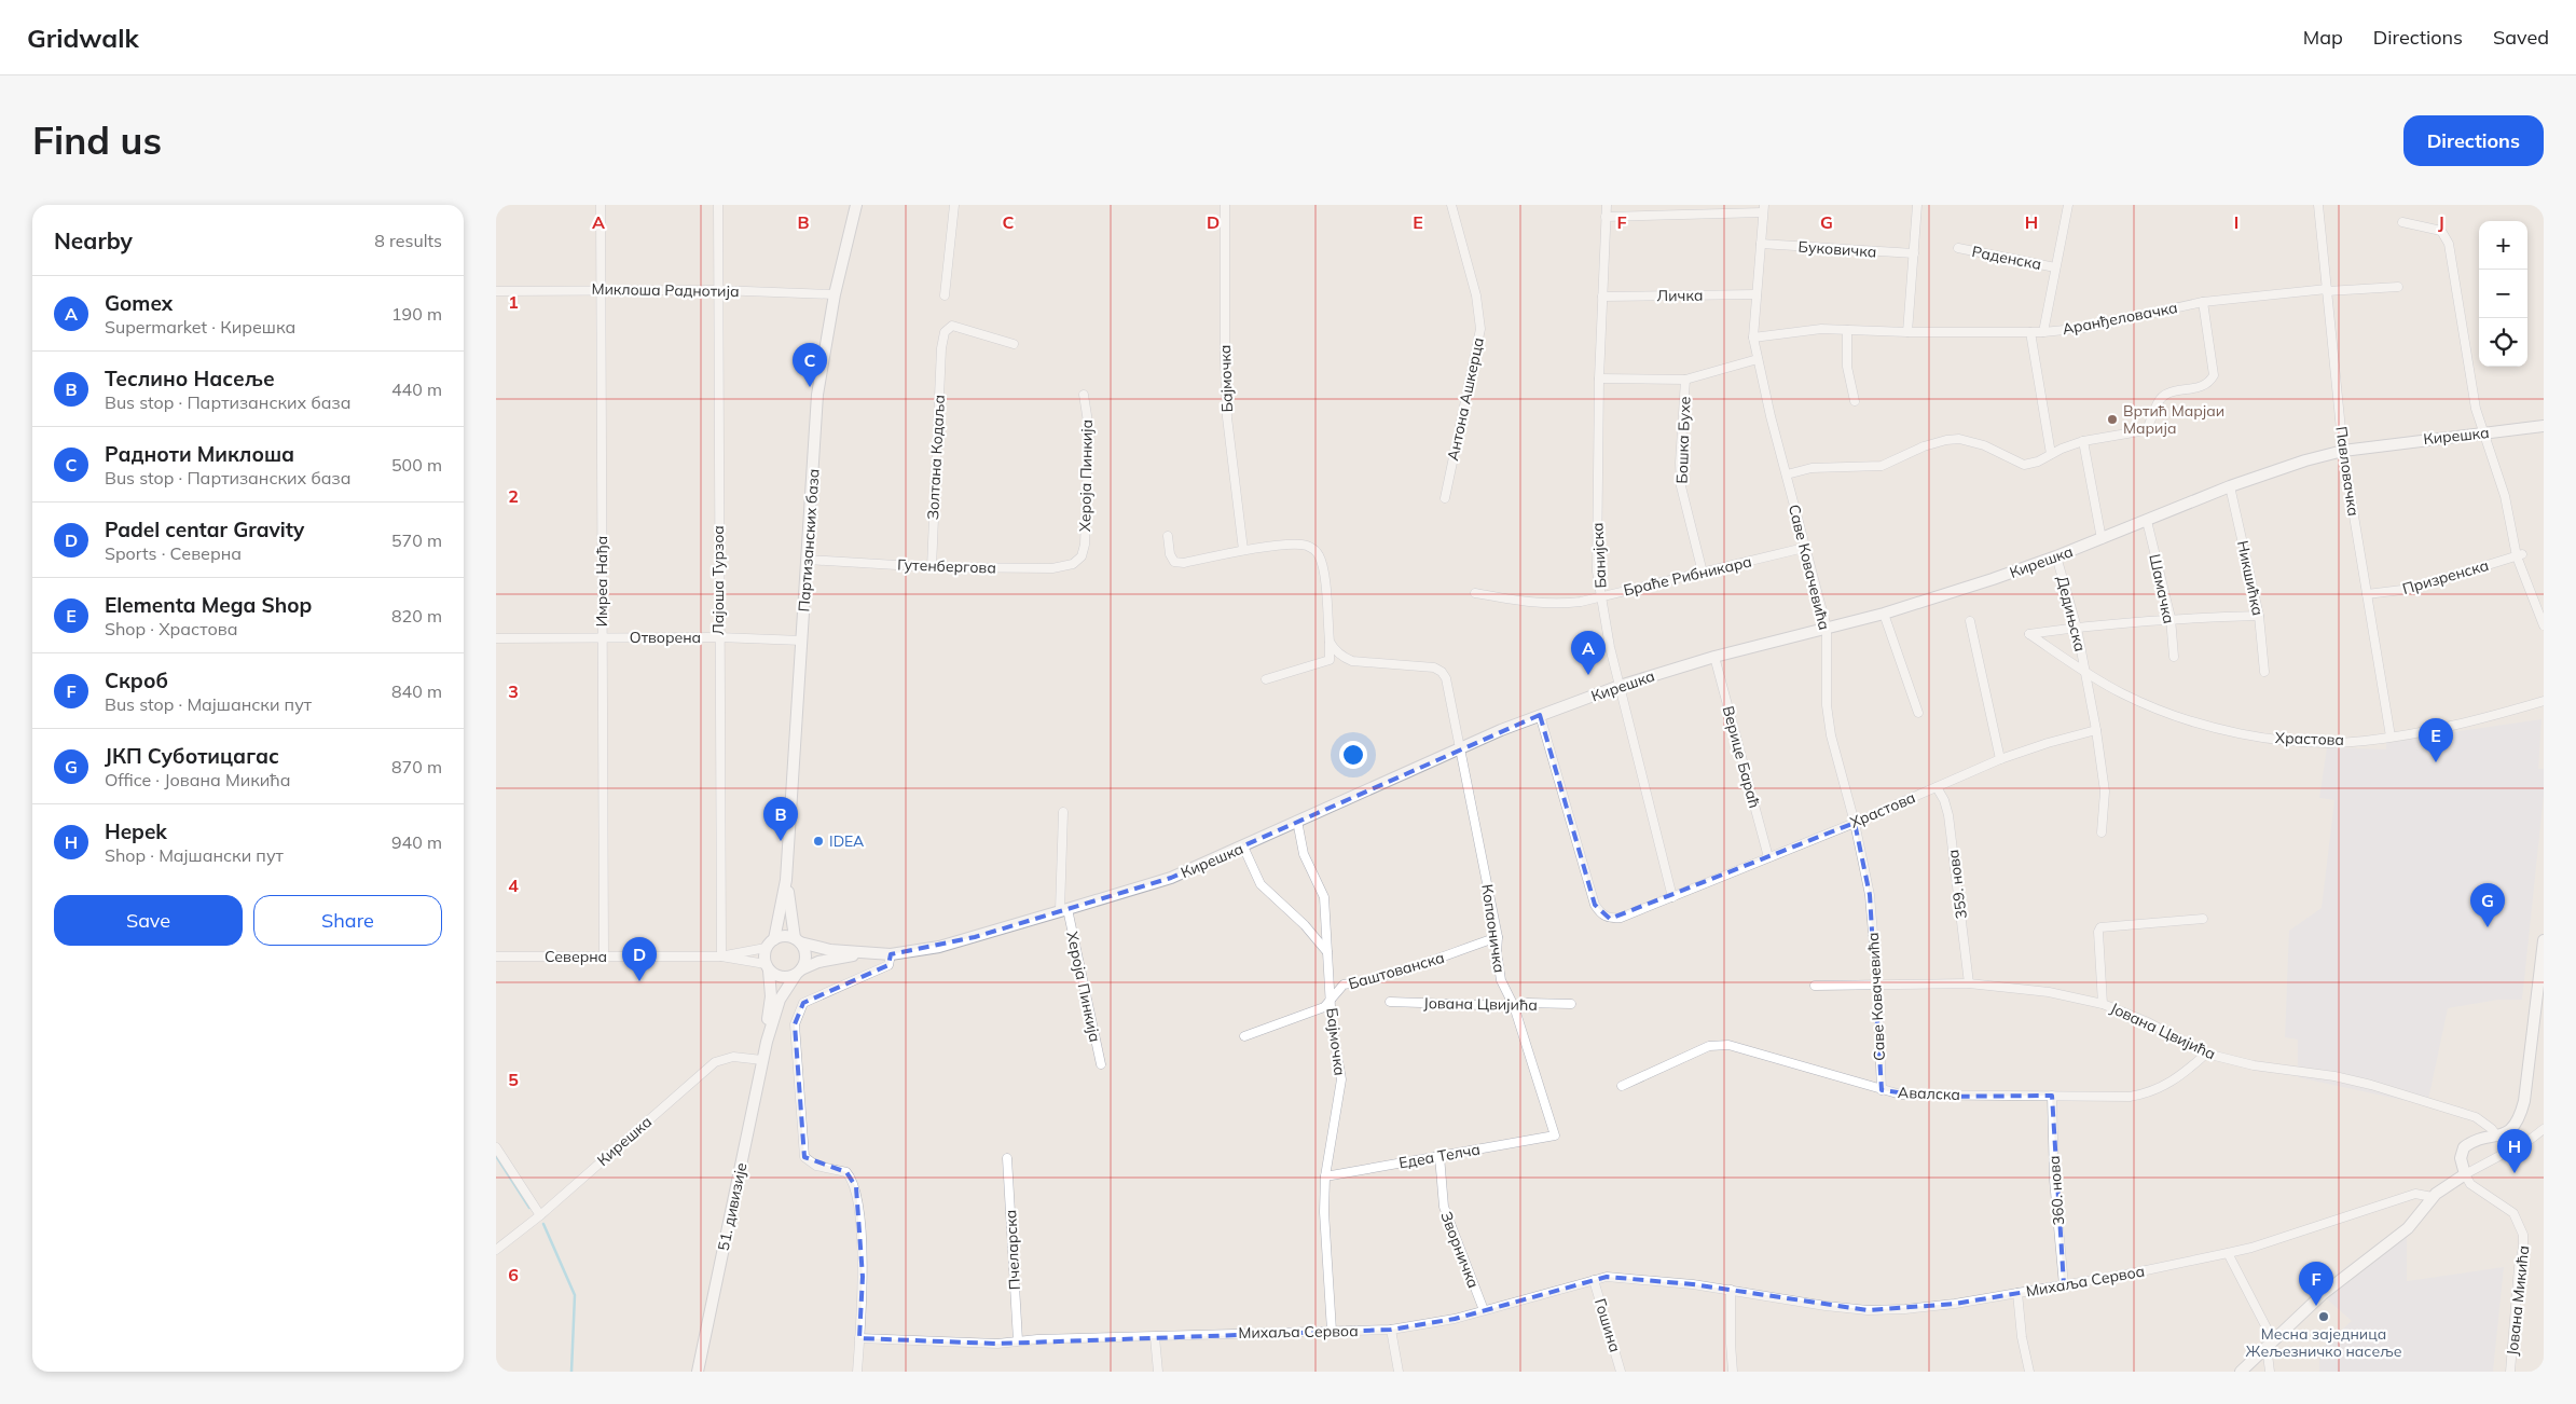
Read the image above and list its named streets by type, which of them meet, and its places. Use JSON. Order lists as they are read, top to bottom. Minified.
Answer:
{"streets":{"street":["Буковичка","Раденска","Миклоша Раднотија","Личка","Аранђеловачка","Бајмочка","Антона Ашкерца","Кирешка","Бошка Бухе","Золтана Кодаља","Павловачка","Хероја Пинкија","Партизанских база","Банијска","Гутенбергова","Саве Ковачевића","Браће Рибникара","Призренска","Никшићка","Лајоша Турзоа","Имреа Нађа","Шамачка","Дедињска","Отворена","Храстова","Верице Бараћ","359. нова","Копаоничка","Северна","Баштованска","Јована Цвијића","Авалска","Едеа Телча","360. нова","51. дивизије","Пчеларска","Зворничка","Михаља Сервоа","Јована Микића","Гошина"]},"crossings":[["Буковичка","Саве Ковачевића"],["Миклоша Раднотија","Партизанских база"],["Миклоша Раднотија","Лајоша Турзоа"],["Миклоша Раднотија","Имреа Нађа"],["Личка","Банијска"],["Личка","Саве Ковачевића"],["Аранђеловачка","Павловачка"],["Аранђеловачка","Саве Ковачевића"],["Бајмочка","Кирешка"],["Бајмочка","Баштованска"],["Бајмочка","Едеа Телча"],["Бајмочка","Михаља Сервоа"],["Кирешка","Павловачка"],["Кирешка","Хероја Пинкија"],["Кирешка","Партизанских база"],["Кирешка","Банијска"],["Кирешка","Саве Ковачевића"],["Кирешка","Никшићка"],["Кирешка","Шамачка"],["Кирешка","Дедињска"],["Кирешка","Верице Бараћ"],["Кирешка","Копаоничка"],["Кирешка","Северна"],["Кирешка","51. дивизије"],["Бошка Бухе","Саве Ковачевића"],["Бошка Бухе","Браће Рибникара"],["Золтана Кодаља","Гутенбергова"],["Павловачка","Призренска"],["Павловачка","Храстова"],["Хероја Пинкија","Гутенбергова"],["Партизанских база","Гутенбергова"],["Партизанских база","Отворена"],["Партизанских база","Северна"],["Партизанских база","51. дивизије"],["Банијска","Браће Рибникара"],["Банијска","Храстова"],["Саве Ковачевића","Браће Рибникара"],["Саве Ковачевића","Храстова"],["Саве Ковачевића","Јована Цвијића"],["Саве Ковачевића","Авалска"],["Лајоша Турзоа","Отворена"],["Лајоша Турзоа","Северна"],["Имреа Нађа","Отворена"],["Имреа Нађа","Северна"],["Дедињска","Храстова"],["Храстова","Верице Бараћ"],["Храстова","359. нова"],["359. нова","Јована Цвијића"],["Копаоничка","Баштованска"],["Копаоничка","Јована Цвијића"],["Копаоничка","Едеа Телча"],["Северна","51. дивизије"],["Јована Цвијића","Авалска"],["Авалска","360. нова"],["Едеа Телча","Зворничка"],["360. нова","Михаља Сервоа"],["Пчеларска","Михаља Сервоа"],["Зворничка","Михаља Сервоа"],["Михаља Сервоа","Гошина"]],"places":["Вртић Марјаи Марија","IDEA","Месна заједница Жељезничко насеље"],"page":{"header":"Gridwalk","nav":["Map","Directions","Saved"],"buttons":["Directions",["Save","Share"]],"title":"Find us","heading":["Nearby","8 results"],"map_buttons":["+","−"],"list":[{"mark":"A","name":"Gomex","note":"Supermarket · Кирешка","value":"190 m"},{"mark":"B","name":"Теслино Насеље","note":"Bus stop · Партизанских база","value":"440 m"},{"mark":"C","name":"Радноти Миклоша","note":"Bus stop · Партизанских база","value":"500 m"},{"mark":"D","name":"Padel centar Gravity","note":"Sports · Северна","value":"570 m"},{"mark":"E","name":"Elementa Mega Shop","note":"Shop · Храстова","value":"820 m"},{"mark":"F","name":"Скроб","note":"Bus stop · Мајшански пут","value":"840 m"},{"mark":"G","name":"ЈКП Суботицагас","note":"Office · Јована Микића","value":"870 m"},{"mark":"H","name":"Hepek","note":"Shop · Мајшански пут","value":"940 m"}],"pins":["C","A","E","B","G","D","H","F"]},"grid":{"columns":["A","B","C","D","E","F","G","H","I","J"],"rows":["1","2","3","4","5","6"]}}
